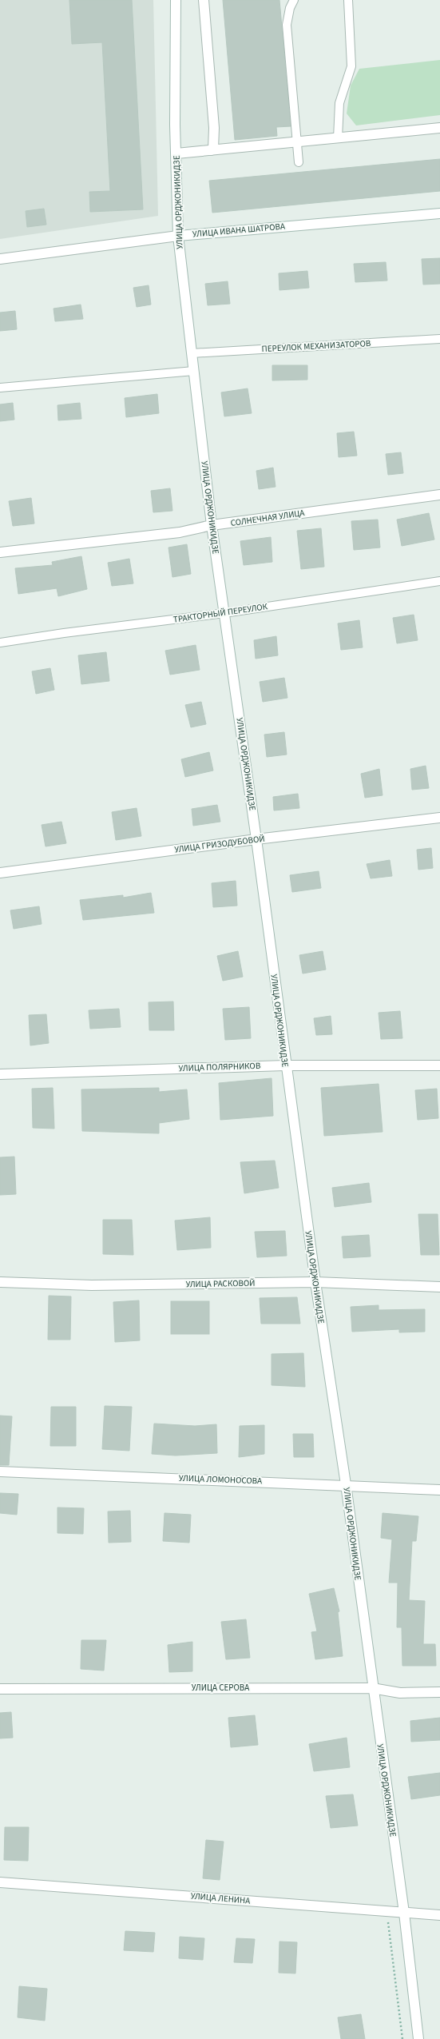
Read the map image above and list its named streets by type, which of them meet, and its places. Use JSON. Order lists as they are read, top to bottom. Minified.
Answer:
{"streets":{"street":["УЛИЦА ОРДЖОНИКИДЗЕ","УЛИЦА ИВАНА ШАТРОВА","СОЛНЕЧНАЯ УЛИЦА","УЛИЦА ГРИЗОДУБОВОЙ","УЛИЦА ПОЛЯРНИКОВ","УЛИЦА РАСКОВОЙ","УЛИЦА ЛОМОНОСОВА","УЛИЦА СЕРОВА","УЛИЦА ЛЕНИНА"],"lane":["ПЕРЕУЛОК МЕХАНИЗАТОРОВ","ТРАКТОРНЫЙ ПЕРЕУЛОК"]},"crossings":[["УЛИЦА ОРДЖОНИКИДЗЕ","УЛИЦА ИВАНА ШАТРОВА"],["УЛИЦА ОРДЖОНИКИДЗЕ","ПЕРЕУЛОК МЕХАНИЗАТОРОВ"],["УЛИЦА ОРДЖОНИКИДЗЕ","СОЛНЕЧНАЯ УЛИЦА"],["УЛИЦА ОРДЖОНИКИДЗЕ","ТРАКТОРНЫЙ ПЕРЕУЛОК"],["УЛИЦА ОРДЖОНИКИДЗЕ","УЛИЦА ГРИЗОДУБОВОЙ"],["УЛИЦА ОРДЖОНИКИДЗЕ","УЛИЦА ПОЛЯРНИКОВ"],["УЛИЦА ОРДЖОНИКИДЗЕ","УЛИЦА РАСКОВОЙ"],["УЛИЦА ОРДЖОНИКИДЗЕ","УЛИЦА ЛОМОНОСОВА"],["УЛИЦА ОРДЖОНИКИДЗЕ","УЛИЦА СЕРОВА"],["УЛИЦА ОРДЖОНИКИДЗЕ","УЛИЦА ЛЕНИНА"]]}
